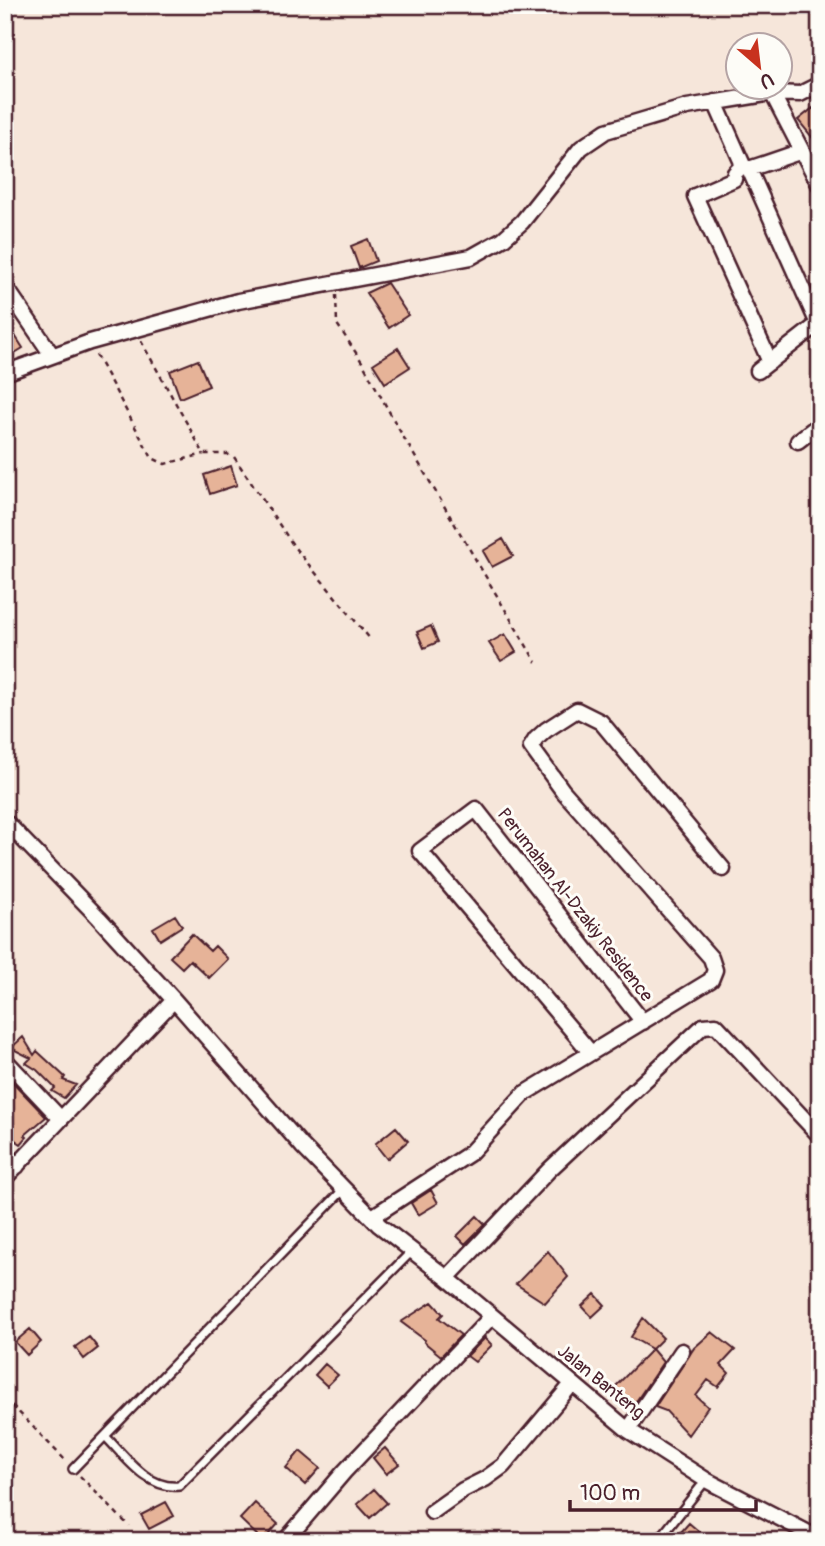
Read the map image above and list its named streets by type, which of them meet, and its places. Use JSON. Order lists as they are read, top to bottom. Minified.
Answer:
{"streets":{"street":["Perumahan Al-Dzakiy Residence","Jalan Banteng"]},"scale_bar":"100 m","north":"bottom right"}
